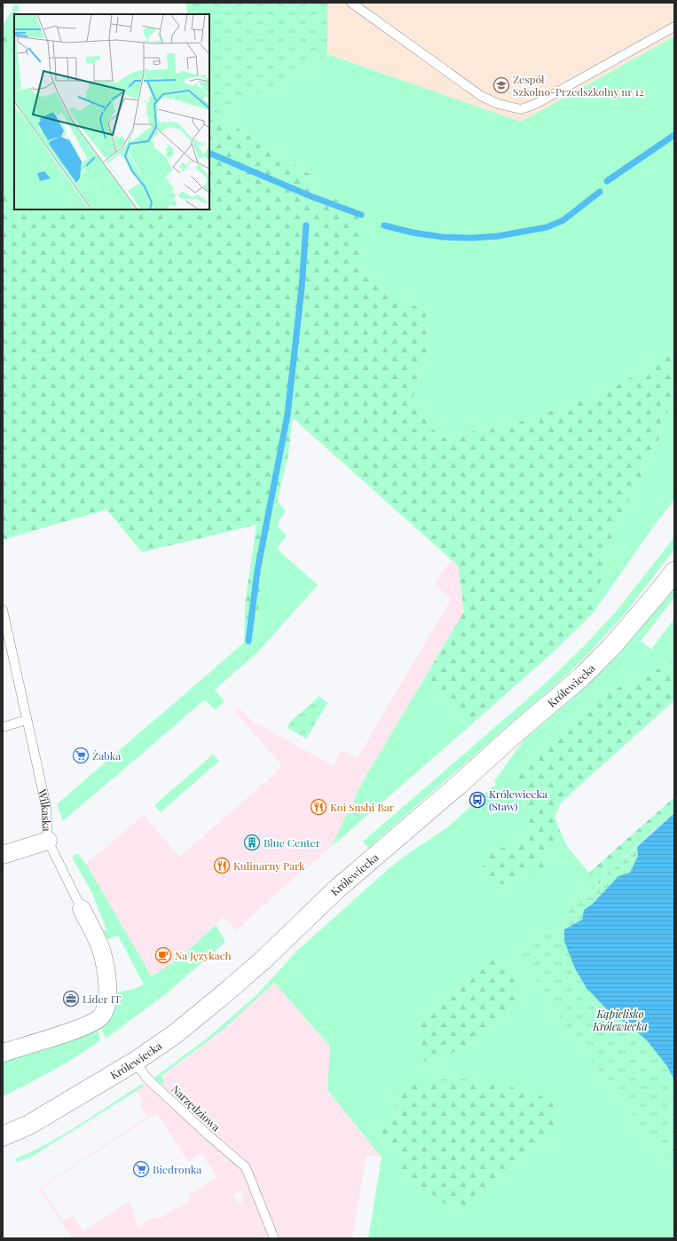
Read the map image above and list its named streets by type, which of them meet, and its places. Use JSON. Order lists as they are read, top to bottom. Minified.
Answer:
{"streets":{"street":["Królewiecka","Wilkaska"],"lane":["Narzędziowa"]},"crossings":[["Królewiecka","Narzędziowa"]],"parks":["Kąpielisko Królewiecka"],"places":{"school or university":["Zespół Szkolno-Przedszkolny nr 12"],"supermarket":["Żabka","Biedronka"],"bus stop":["Królewiecka (Staw)"],"restaurant":["Koi Sushi Bar","Kulinarny Park"],"building":["Blue Center"],"cafe":["Na Językach"],"office":["Lider IT"]}}
